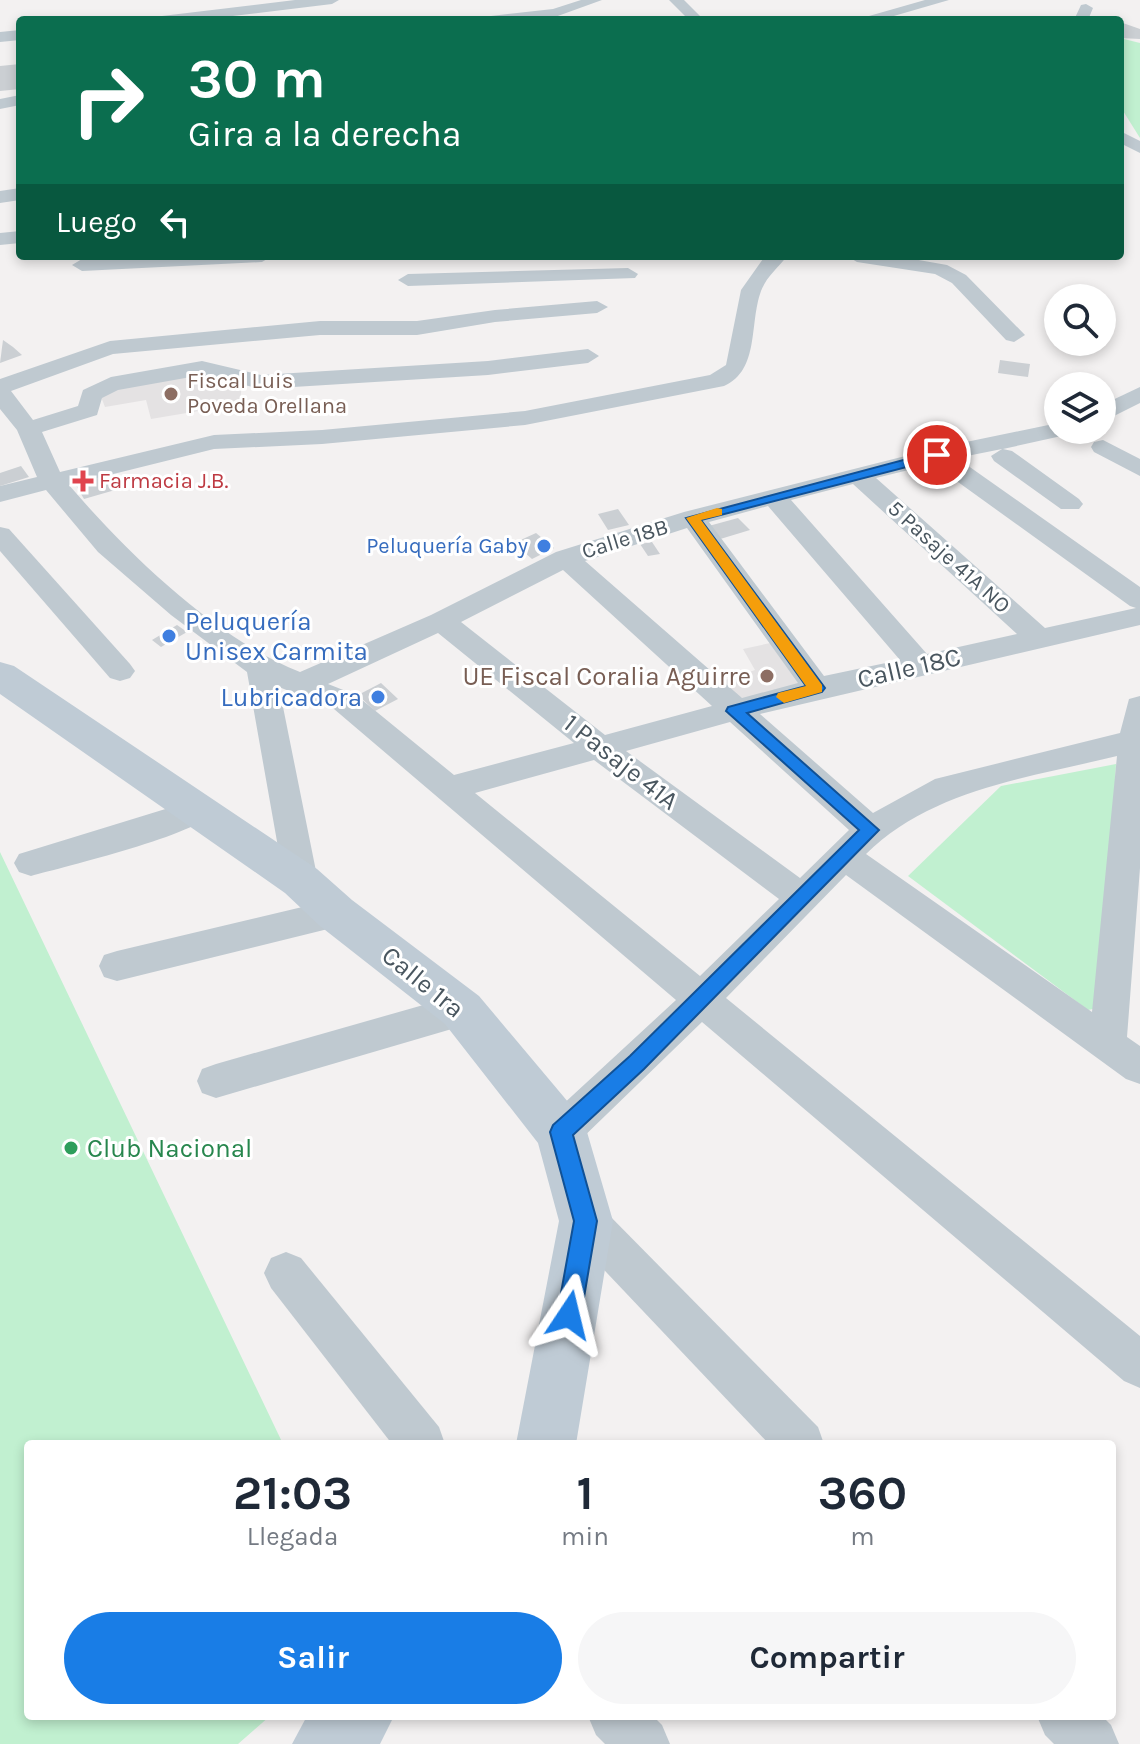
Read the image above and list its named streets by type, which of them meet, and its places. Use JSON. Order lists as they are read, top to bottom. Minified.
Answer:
{"streets":{"street":["Calle 18B","5 Pasaje 41A NO","Calle 18C","1 Pasaje 41A","Calle 1ra"]},"crossings":[["Calle 18B","5 Pasaje 41A NO"],["Calle 18B","1 Pasaje 41A"],["5 Pasaje 41A NO","Calle 18C"],["Calle 18C","1 Pasaje 41A"]],"places":{"other":["Fiscal Luis Poveda Orellana","Peluquería Gaby","Peluquería Unisex Carmita","UE Fiscal Coralia Aguirre","Lubricadora","Club Nacional"],"health":["Farmacia J.B."]},"page":{"turn":["30 m","Gira a la derecha"],"then":"Luego","eta":["21:03","Llegada","1","min","360","m"],"buttons":["Salir","Compartir"]}}
